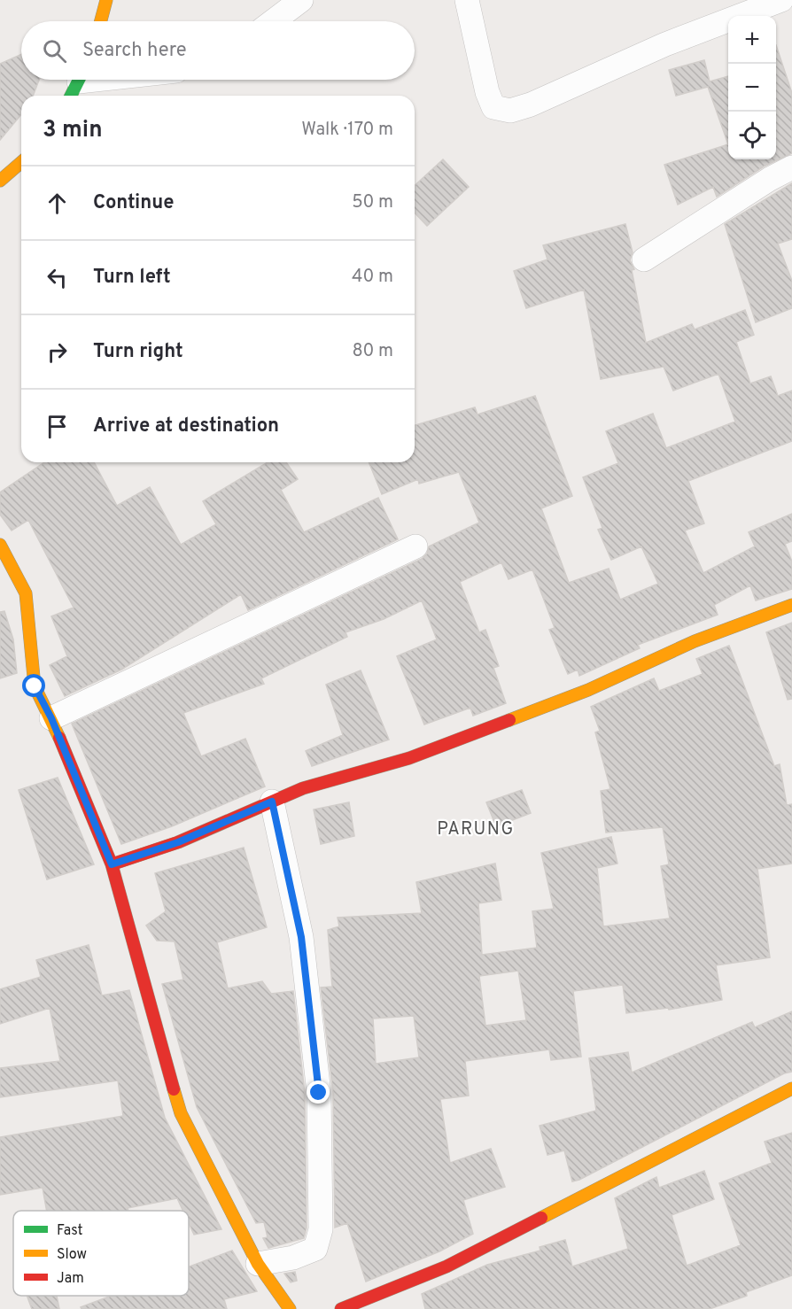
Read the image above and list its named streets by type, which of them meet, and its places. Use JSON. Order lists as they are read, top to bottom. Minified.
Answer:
{"districts":["PARUNG"],"legend":["Fast","Slow","Jam"],"page":{"map_buttons":["+","−"],"search":"Search here","heading":["3 min","Walk · 170 m"],"list":[["Continue","50 m"],["Turn left","40 m"],["Turn right","80 m"],"Arrive at destination"]}}
